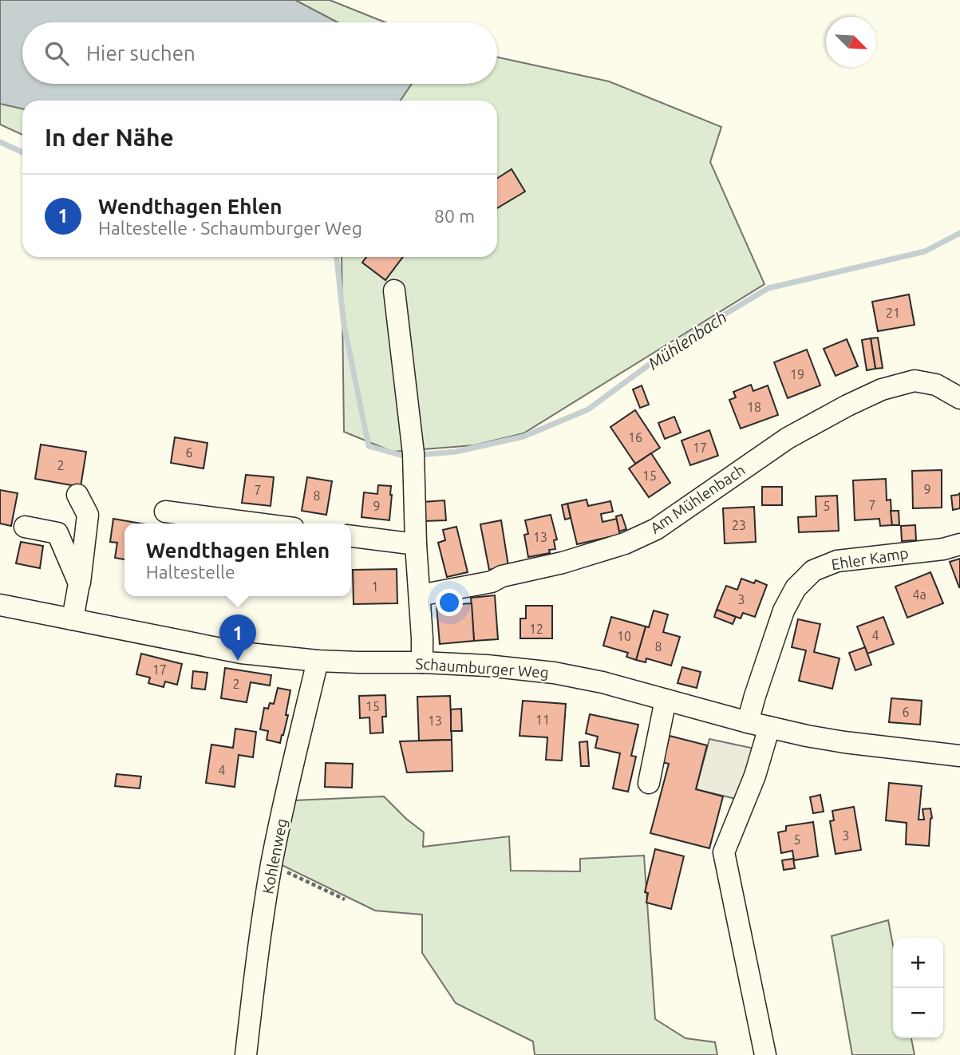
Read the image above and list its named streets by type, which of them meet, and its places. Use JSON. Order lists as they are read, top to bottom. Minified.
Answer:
{"streets":{"street":["Am Mühlenbach","Ehler Kamp","Schaumburger Weg","Kohlenweg"]},"crossings":[["Ehler Kamp","Schaumburger Weg"],["Schaumburger Weg","Kohlenweg"]],"water":["Mühlenbach"],"house_numbers":["21","19","18","16","17","6","2","15","9","7","8","7","9","5","23","13","1","4a","3","12","4","10","8","17","2","15","6","11","13","4","3","5"],"north":"bottom right","page":{"search":"Hier suchen","heading":"In der Nähe","list":[{"mark":"1","name":"Wendthagen Ehlen","note":"Haltestelle · Schaumburger Weg","value":"80 m"}],"popup":["Wendthagen Ehlen","Haltestelle"],"pins":"1","map_buttons":["+","−"]}}
